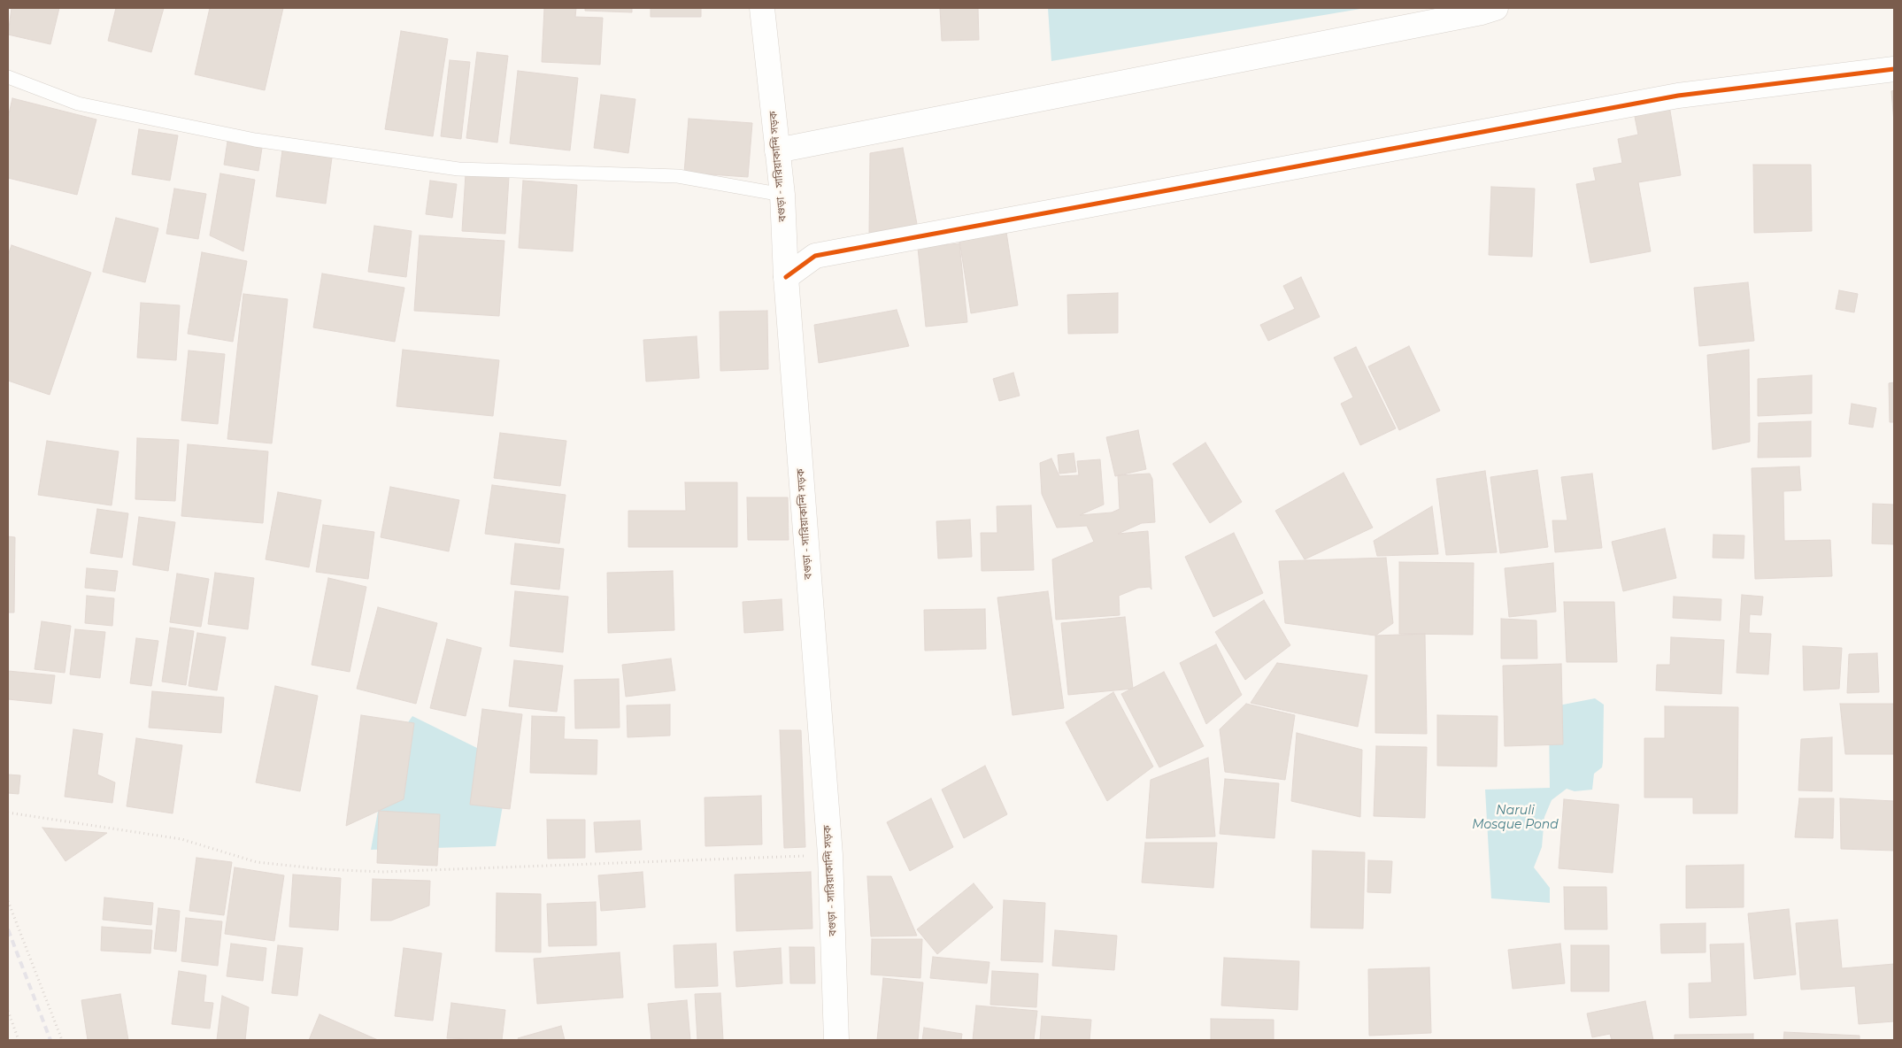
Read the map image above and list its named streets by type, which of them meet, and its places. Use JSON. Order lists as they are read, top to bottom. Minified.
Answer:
{"streets":{"street":["বগুড়া - সারিয়াকান্দি সড়ক"]},"water":["Naruli Mosque Pond"]}
